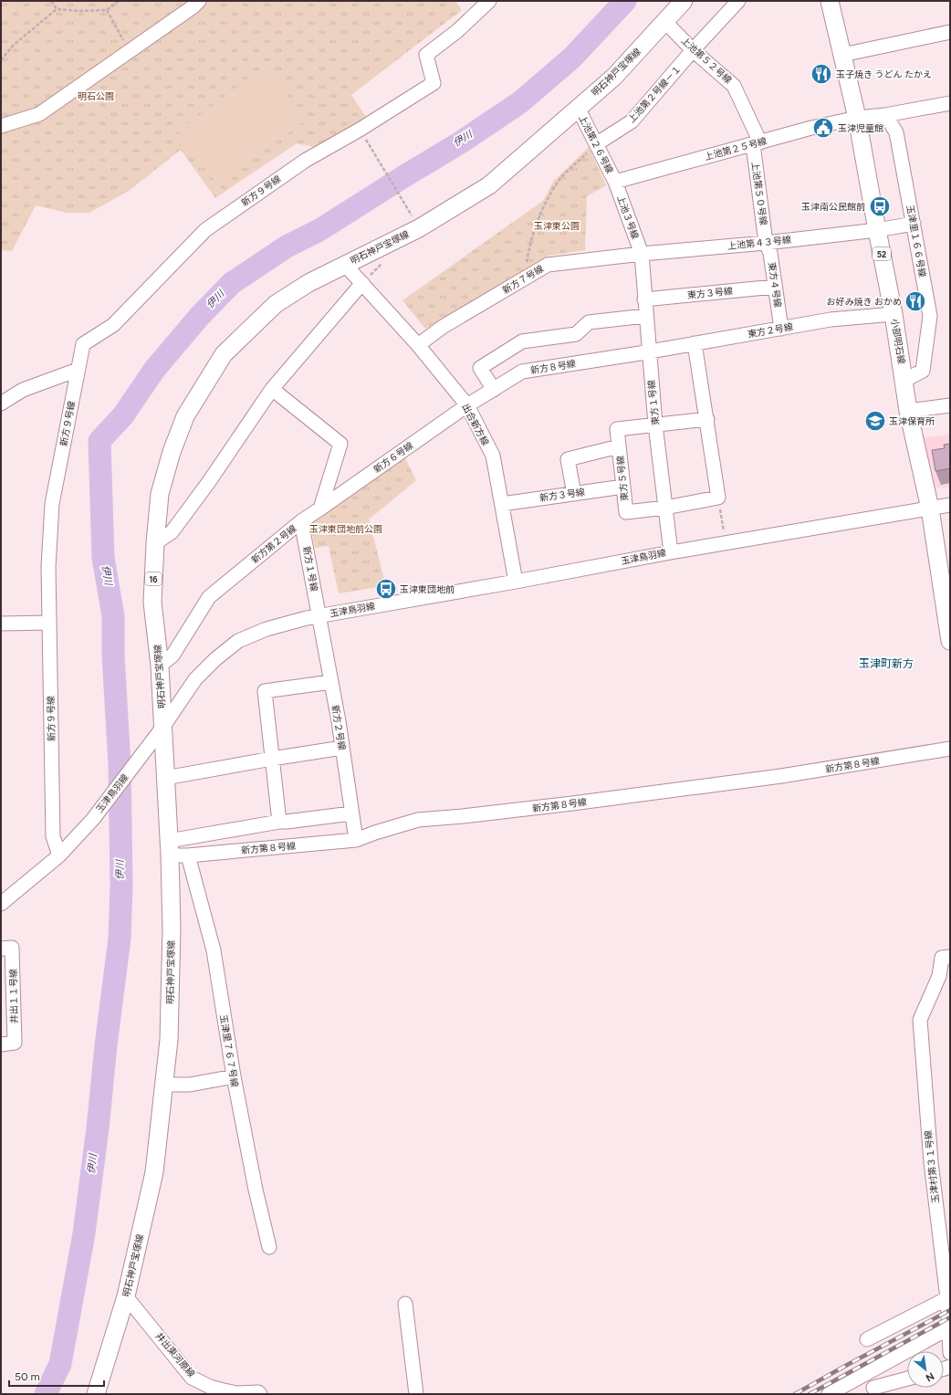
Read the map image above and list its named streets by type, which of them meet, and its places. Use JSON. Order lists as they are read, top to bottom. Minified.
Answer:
{"streets":{"main road":["明石神戸宝塚線","52","小部明石線","16"],"street":["上池第５２号線","上池第２号線－１","上池第２６号線","上池第２５号線","新方９号線","上池第５０号線","上池３号線","玉津里１６６号線","上池第４３号線","新方７号線","東方４号線","東方３号線","東方２号線","新方８号線","東方１号線","出合新方線","新方６号線","東方５号線","新方３号線","新方第２号線","玉津鳥羽線","新方１号線","新方２号線","新方第８号線","井出１１号線","玉津里７６７号線","玉津村第３１号線","井出東河原線"]},"crossings":[["上池第５２号線","明石神戸宝塚線"],["上池第５２号線","上池第２号線－１"],["上池第５２号線","上池第２５号線"],["上池第５２号線","上池第５０号線"],["明石神戸宝塚線","上池第２６号線"],["明石神戸宝塚線","出合新方線"],["明石神戸宝塚線","新方第２号線"],["明石神戸宝塚線","玉津鳥羽線"],["明石神戸宝塚線","新方第８号線"],["明石神戸宝塚線","井出東河原線"],["上池第２号線－１","上池第２６号線"],["上池第２６号線","上池第２５号線"],["上池第２６号線","上池３号線"],["上池第２５号線","上池第５０号線"],["上池第２５号線","上池３号線"],["上池第２５号線","玉津里１６６号線"],["上池第２５号線","小部明石線"],["新方９号線","玉津鳥羽線"],["上池第５０号線","上池第４３号線"],["上池第５０号線","東方４号線"],["上池３号線","上池第４３号線"],["上池３号線","新方７号線"],["上池３号線","東方１号線"],["玉津里１６６号線","上池第４３号線"],["玉津里１６６号線","小部明石線"],["上池第４３号線","新方７号線"],["上池第４３号線","東方４号線"],["上池第４３号線","小部明石線"],["上池第４３号線","東方１号線"],["新方７号線","東方１号線"],["新方７号線","出合新方線"],["東方４号線","東方３号線"],["東方４号線","東方２号線"],["東方３号線","東方１号線"],["東方２号線","小部明石線"],["東方２号線","新方８号線"],["東方２号線","東方１号線"],["小部明石線","玉津鳥羽線"],["新方８号線","東方１号線"],["新方８号線","出合新方線"],["新方８号線","新方６号線"],["東方１号線","東方５号線"],["東方１号線","玉津鳥羽線"],["出合新方線","新方６号線"],["出合新方線","新方３号線"],["出合新方線","玉津鳥羽線"],["新方６号線","新方第２号線"],["東方５号線","新方３号線"],["新方第２号線","新方１号線"],["玉津鳥羽線","新方１号線"],["玉津鳥羽線","新方２号線"],["新方１号線","新方２号線"],["新方２号線","新方第８号線"],["新方第８号線","玉津里７６７号線"]],"districts":["玉津町新方"],"water":["伊川"],"parks":["明石公園","玉津東公園","玉津東団地前公園"],"places":{"restaurant":["玉子焼き うどん たかえ","お好み焼き おかめ"],"public building":["玉津児童館"],"bus stop":["玉津南公民館前","玉津東団地前"],"school or university":["玉津保育所"]},"scale_bar":"50 m","north":"bottom right"}
